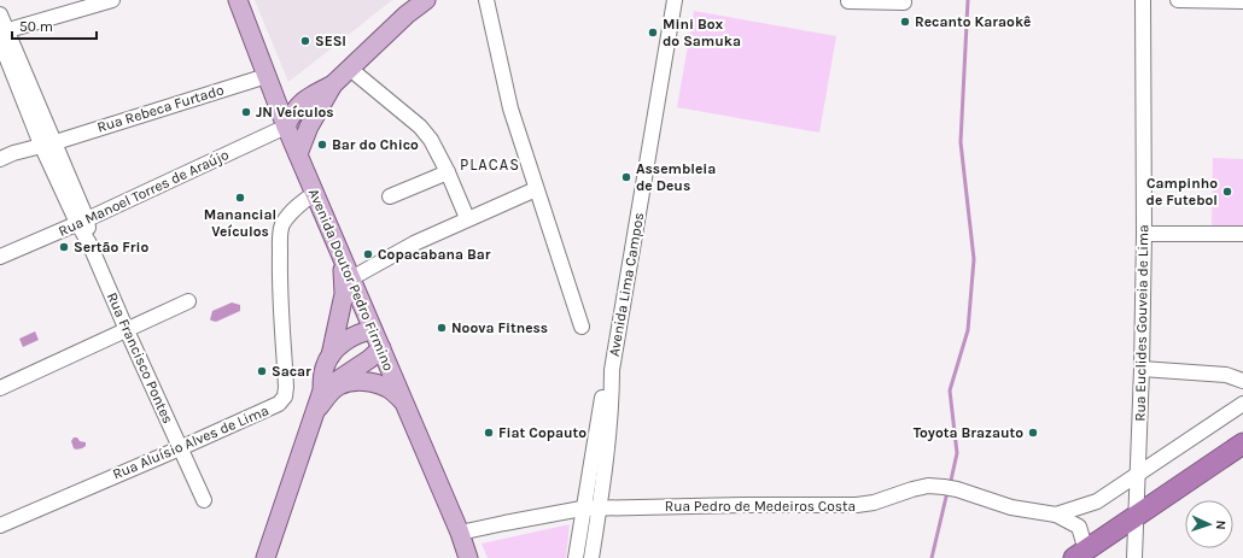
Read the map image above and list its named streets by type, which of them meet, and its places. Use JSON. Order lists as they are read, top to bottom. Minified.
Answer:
{"streets":{"main road":["Avenida Doutor Pedro Firmino"],"street":["Rua Rebeca Furtado","Rua Manoel Torres de Araújo","Avenida Lima Campos","Rua Euclides Gouveia de Lima","Rua Francisco Pontes","Rua Aluísio Alves de Lima","Rua Pedro de Medeiros Costa"]},"crossings":[["Rua Rebeca Furtado","Avenida Doutor Pedro Firmino"],["Rua Rebeca Furtado","Rua Francisco Pontes"],["Rua Manoel Torres de Araújo","Avenida Doutor Pedro Firmino"],["Rua Manoel Torres de Araújo","Rua Francisco Pontes"],["Avenida Doutor Pedro Firmino","Rua Aluísio Alves de Lima"],["Avenida Doutor Pedro Firmino","Rua Pedro de Medeiros Costa"],["Avenida Lima Campos","Rua Pedro de Medeiros Costa"],["Rua Euclides Gouveia de Lima","Rua Pedro de Medeiros Costa"],["Rua Francisco Pontes","Rua Aluísio Alves de Lima"]],"districts":["PLACAS"],"places":["Recanto Karaokê","Mini Box do Samuka","SESI","JN Veículos","Bar do Chico","Assembleia de Deus","Campinho de Futebol","Manancial Veículos","Sertão Frio","Copacabana Bar","Noova Fitness","Sacar","Fiat Copauto","Toyota Brazauto"],"scale_bar":"50 m","north":"right"}
